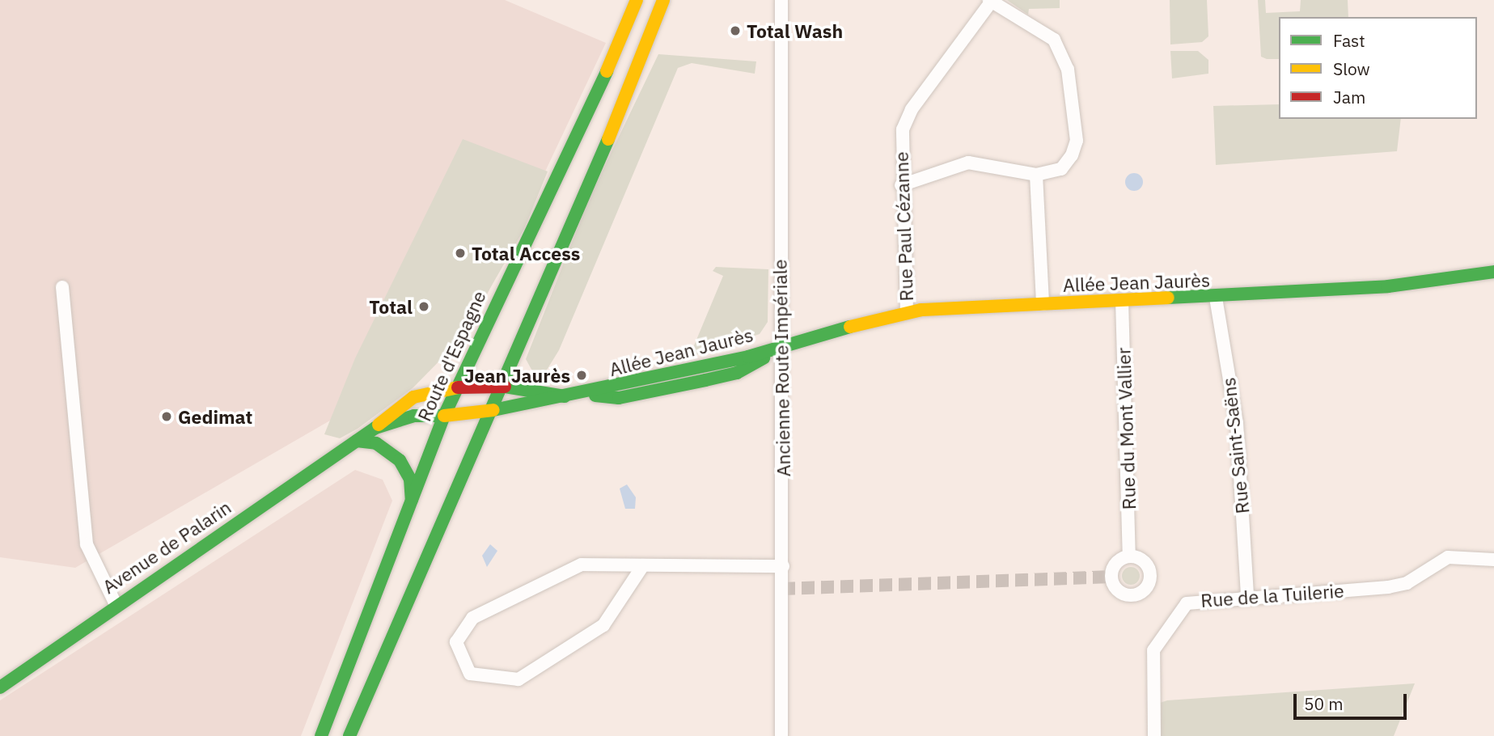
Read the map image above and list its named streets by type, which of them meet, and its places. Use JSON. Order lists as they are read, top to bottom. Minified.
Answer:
{"streets":{"main road":["Allée Jean Jaurès","Route d'Espagne","Avenue de Palarin"],"street":["Rue Paul Cézanne","Ancienne Route Impériale","Rue du Mont Vallier","Rue Saint-Saëns","Rue de la Tuilerie"]},"crossings":[["Rue Paul Cézanne","Allée Jean Jaurès"],["Allée Jean Jaurès","Route d'Espagne"],["Allée Jean Jaurès","Ancienne Route Impériale"],["Allée Jean Jaurès","Rue du Mont Vallier"],["Allée Jean Jaurès","Rue Saint-Saëns"],["Allée Jean Jaurès","Avenue de Palarin"],["Route d'Espagne","Avenue de Palarin"],["Rue Saint-Saëns","Rue de la Tuilerie"]],"places":["Total Wash","Total Access","Total","Jean Jaurès","Gedimat"],"legend":["Fast","Slow","Jam"],"scale_bar":"50 m"}
